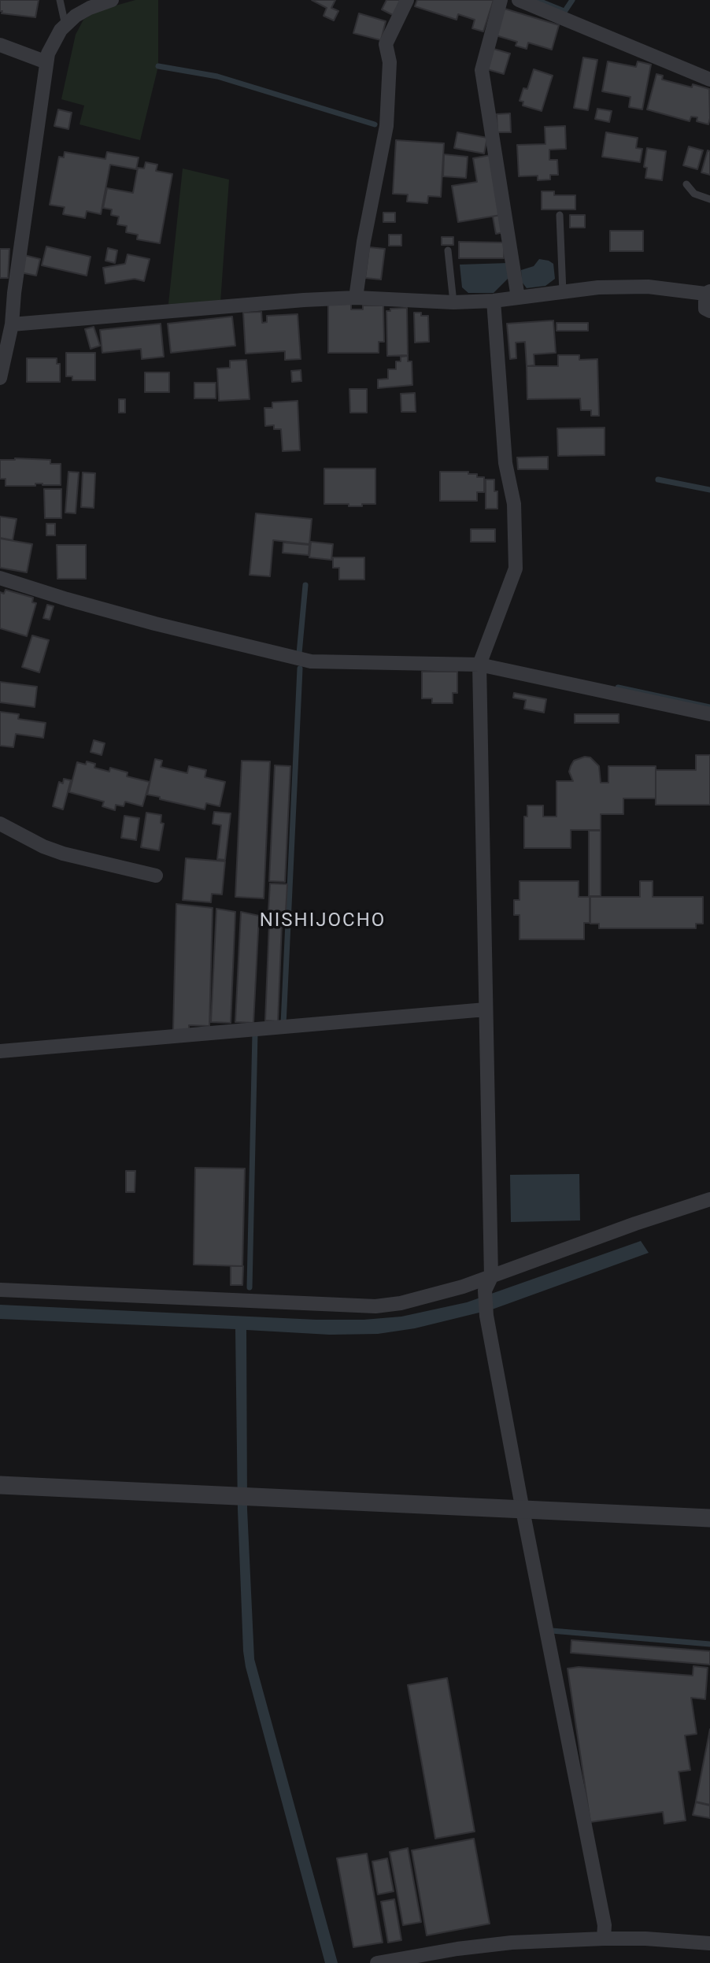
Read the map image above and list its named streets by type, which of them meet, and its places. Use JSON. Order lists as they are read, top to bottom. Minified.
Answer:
{"districts":["NISHIJOCHO"]}
